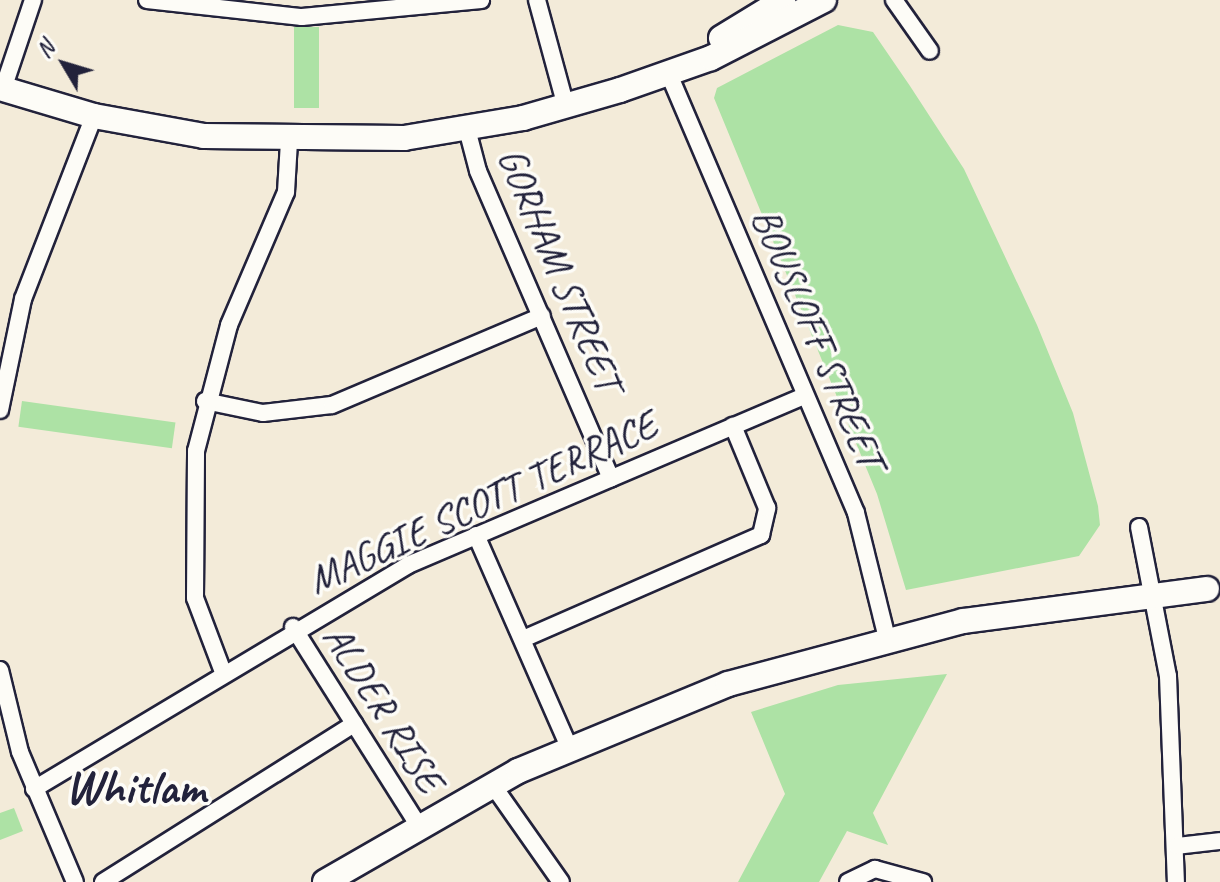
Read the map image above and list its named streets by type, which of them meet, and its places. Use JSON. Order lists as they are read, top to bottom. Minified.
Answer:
{"streets":{"street":["GORHAM STREET","BOUSLOFF STREET","MAGGIE SCOTT TERRACE","ALDER RISE"]},"crossings":[["GORHAM STREET","MAGGIE SCOTT TERRACE"],["BOUSLOFF STREET","MAGGIE SCOTT TERRACE"],["MAGGIE SCOTT TERRACE","ALDER RISE"]],"districts":["Whitlam"],"north":"top left"}
